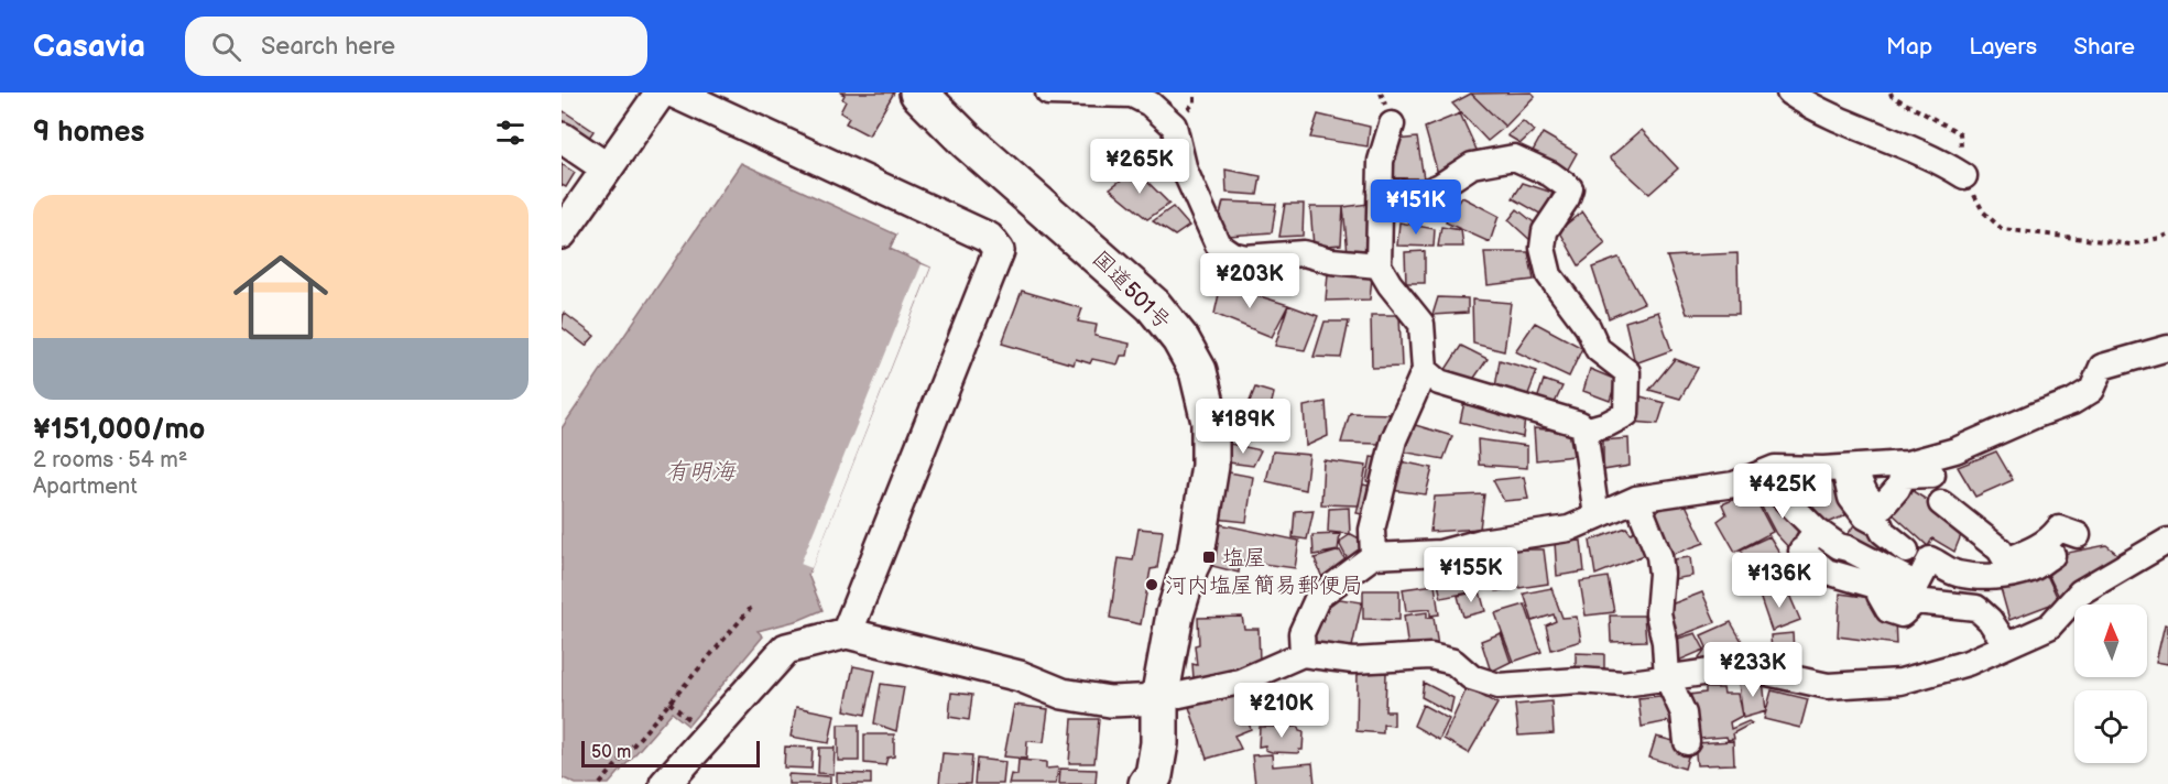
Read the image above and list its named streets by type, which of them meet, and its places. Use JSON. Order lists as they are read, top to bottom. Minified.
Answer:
{"streets":{"highway":["国道501号"]},"water":["有明海"],"places":{"transit":["塩屋"],"other":["河内塩屋簡易郵便局"]},"scale_bar":"50 m","north":"top","page":{"header":"Casavia","search":"Search here","nav":["Map","Layers","Share"],"heading":"9 homes","price":["¥265K","¥151K","¥203K","¥189K","¥425K","¥155K","¥136K","¥233K","¥210K"],"list":[{"name":"¥151,000/mo","note":"2 rooms · 54 m² · Apartment"}],"scale":"50 m"}}
